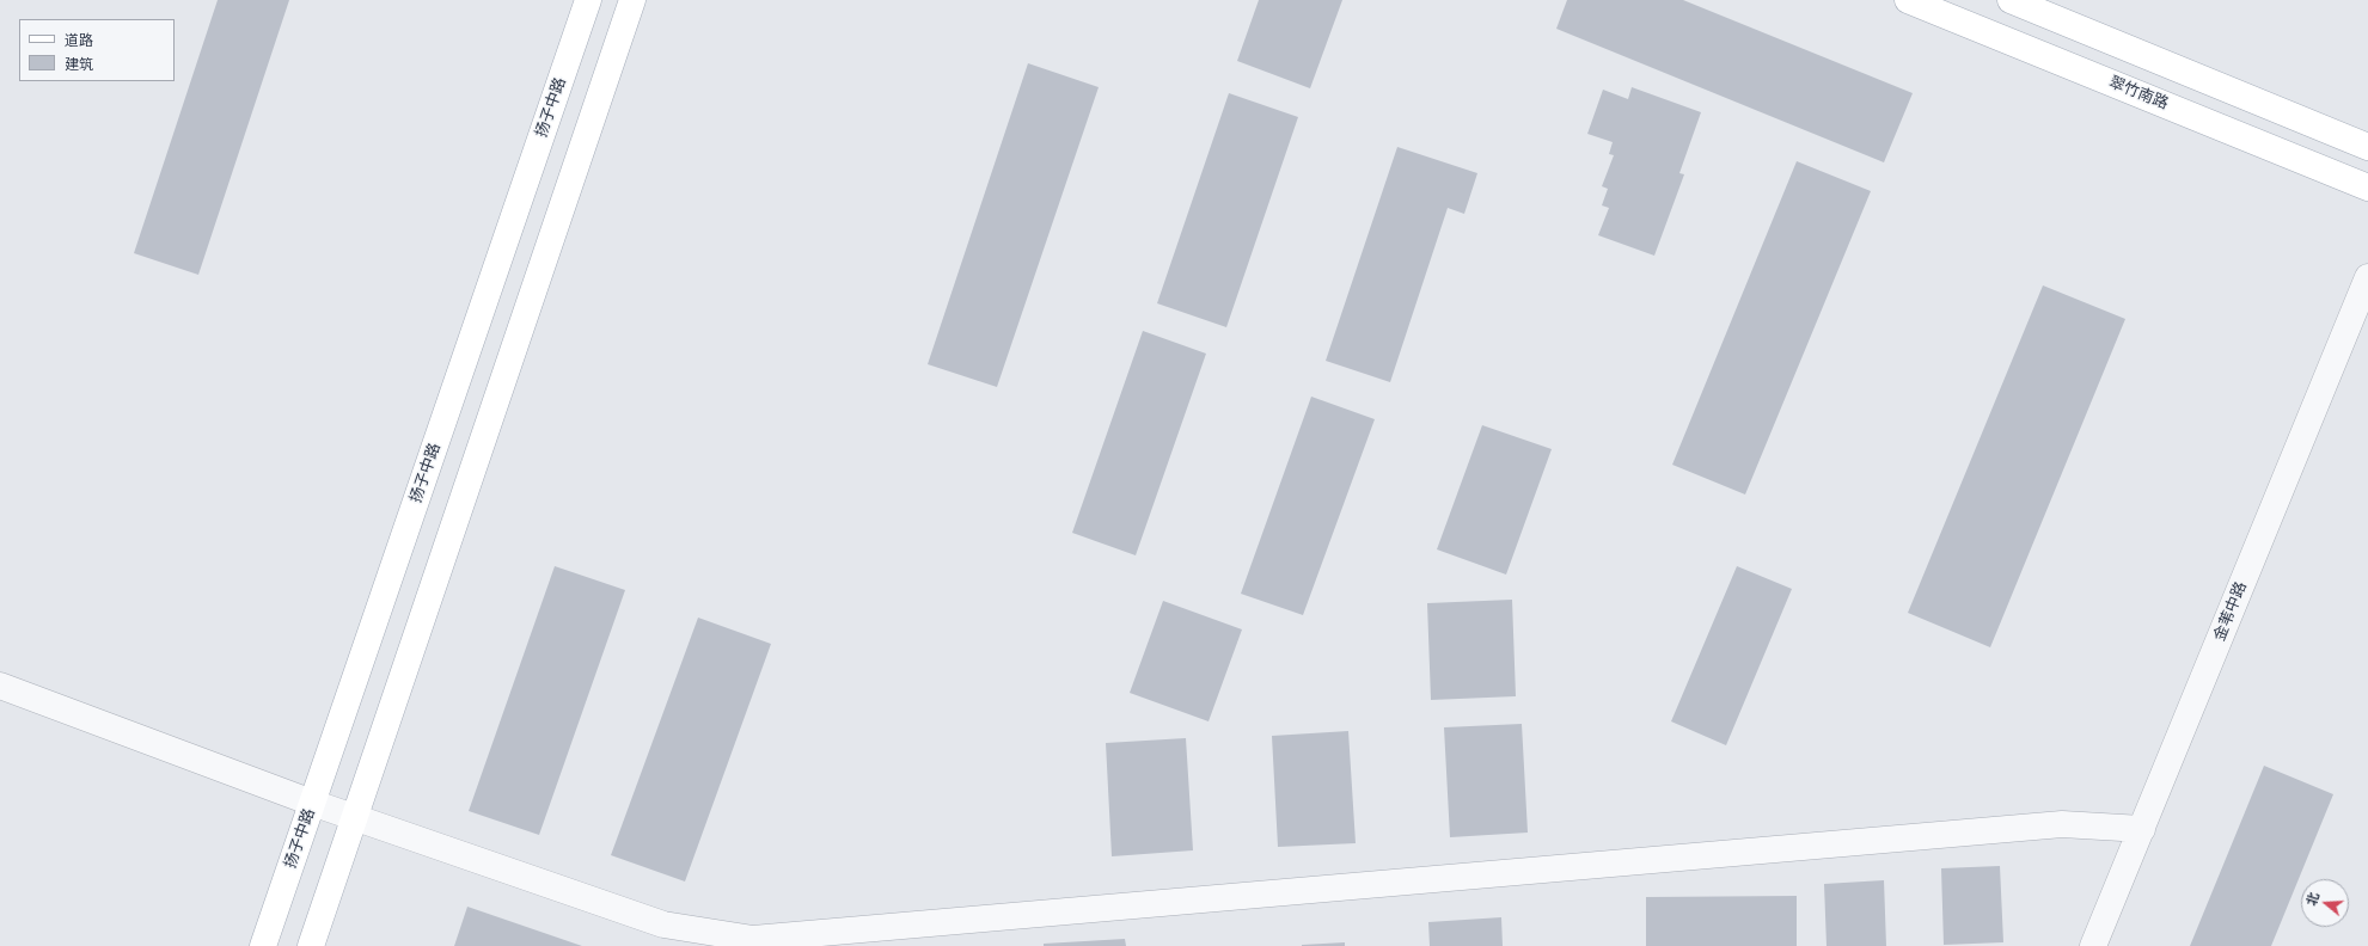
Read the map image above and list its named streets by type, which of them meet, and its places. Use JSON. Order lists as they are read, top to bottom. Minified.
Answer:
{"streets":{"main road":["翠竹南路","扬子中路"],"street":["金苇中路"]},"legend":["道路","建筑"],"north":"left"}
